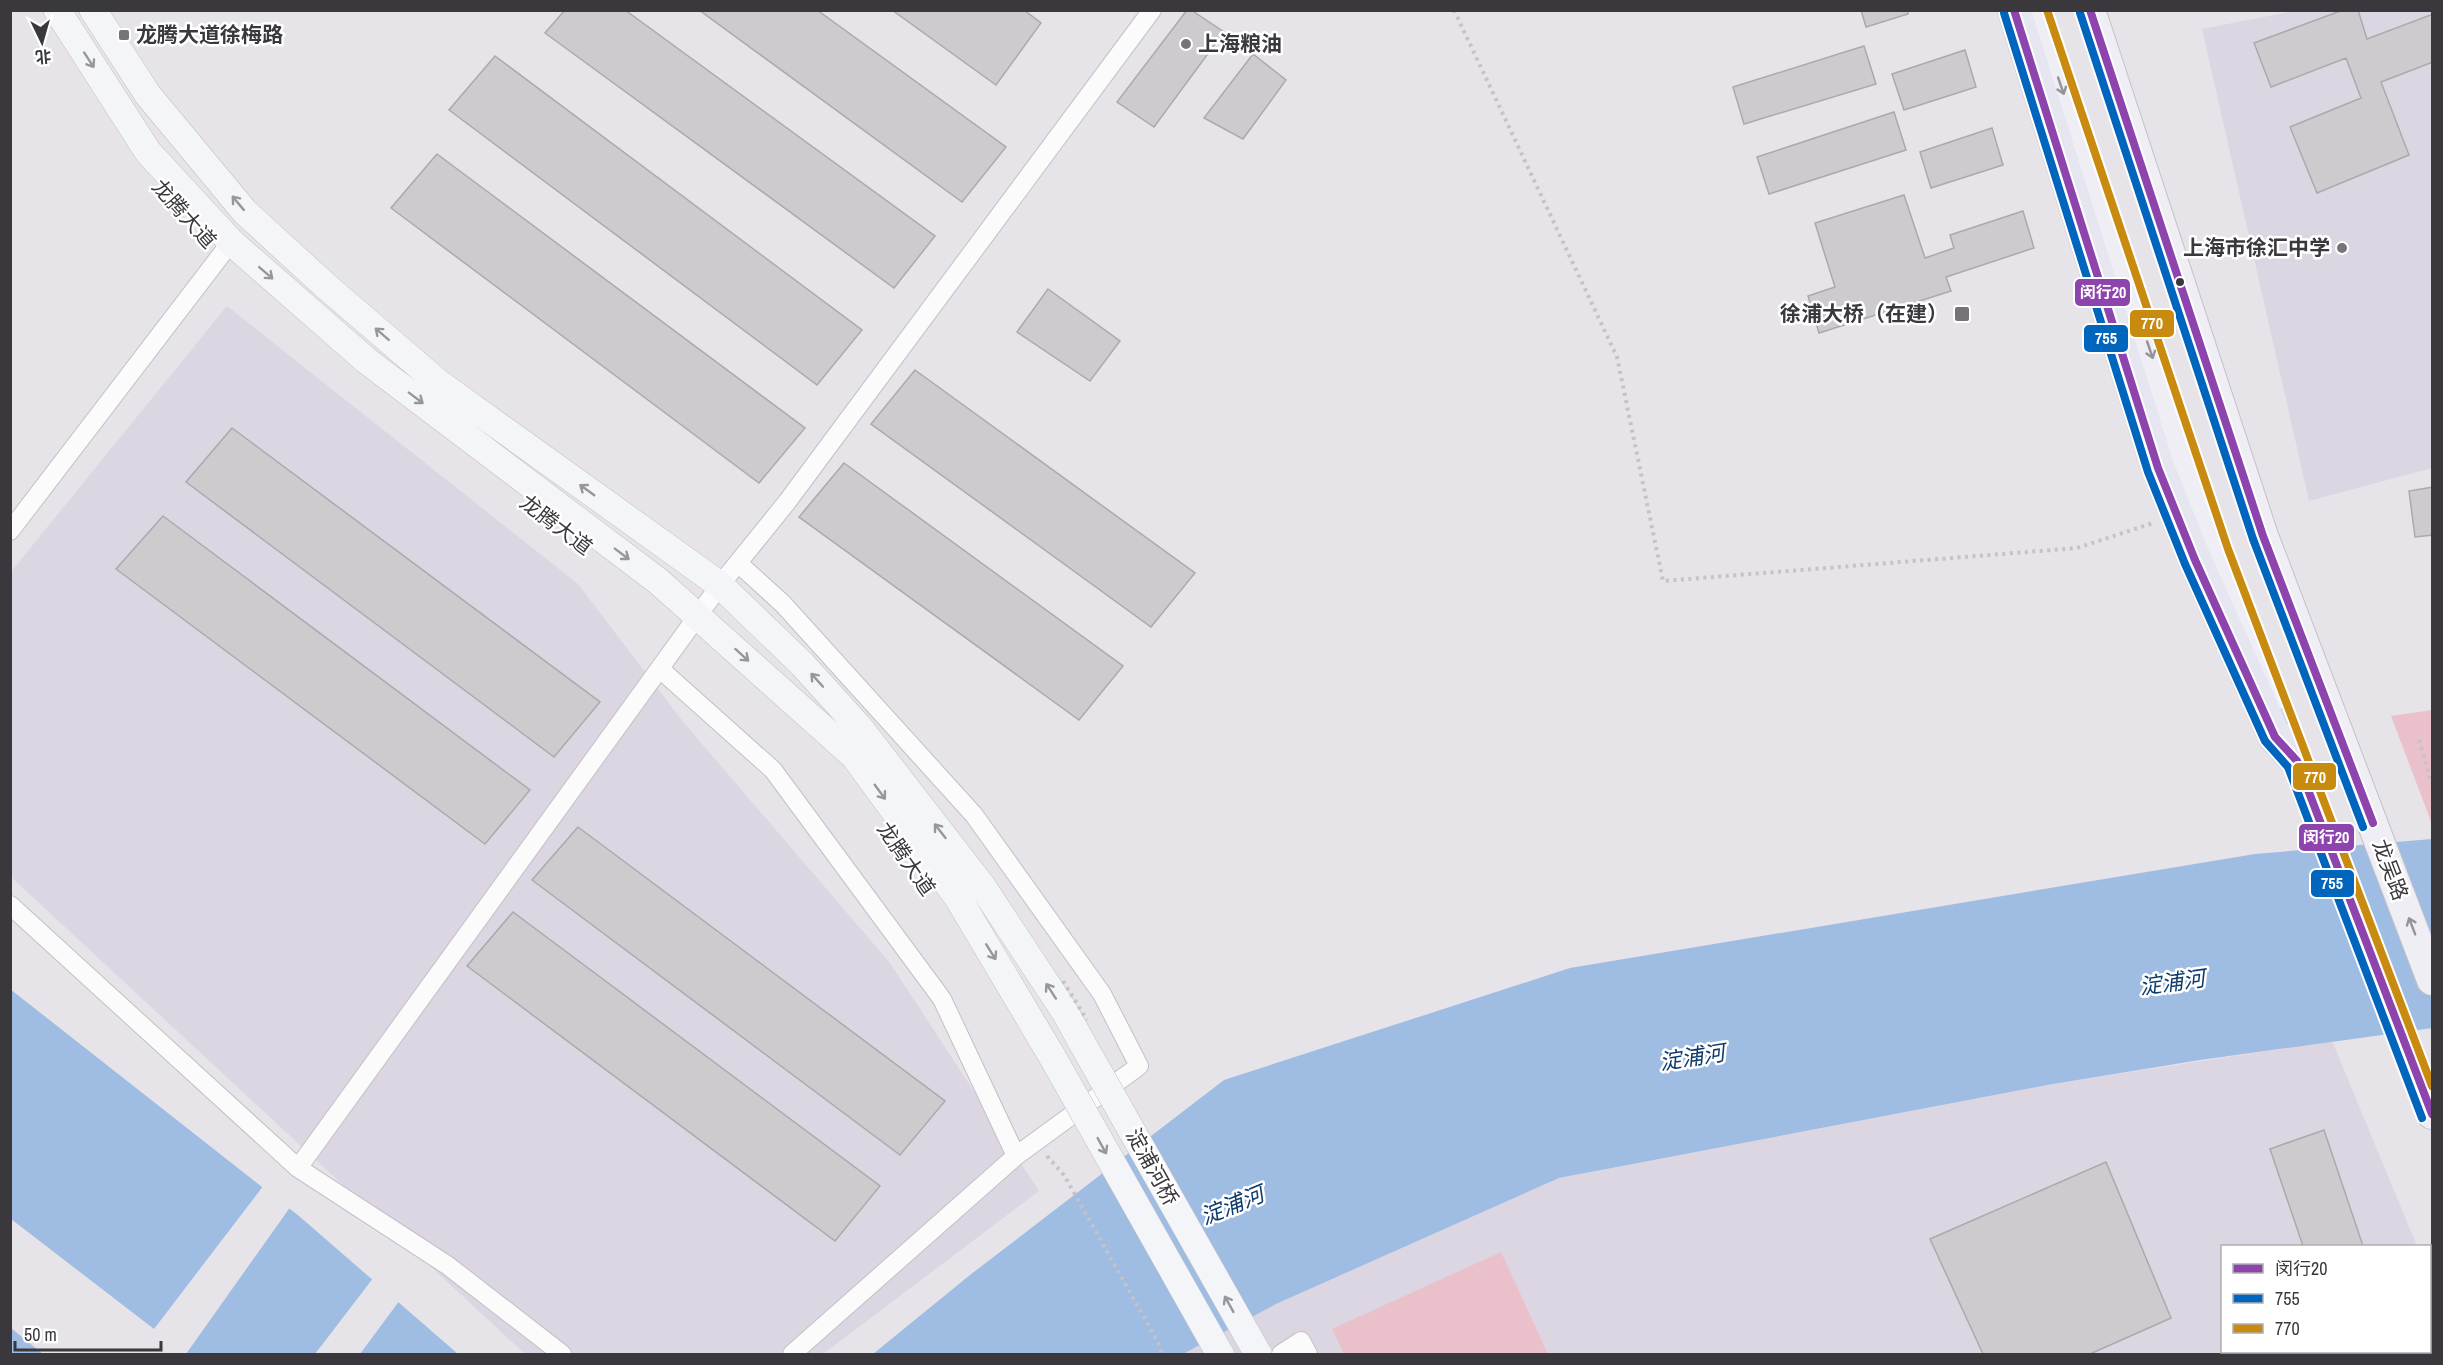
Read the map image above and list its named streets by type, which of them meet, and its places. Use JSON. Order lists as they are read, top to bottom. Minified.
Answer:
{"streets":{"main road":["龙腾大道","龙吴路","淀浦河桥"]},"crossings":[["龙腾大道","淀浦河桥"]],"water":["淀浦河"],"places":{"transit":["龙腾大道徐梅路","徐浦大桥（在建）"],"other":["上海粮油","上海市徐汇中学"]},"lines":["transit line 闵行20","transit line 770","transit line 755"],"legend":["闵行20","755","770"],"scale_bar":"50 m","north":"bottom"}
